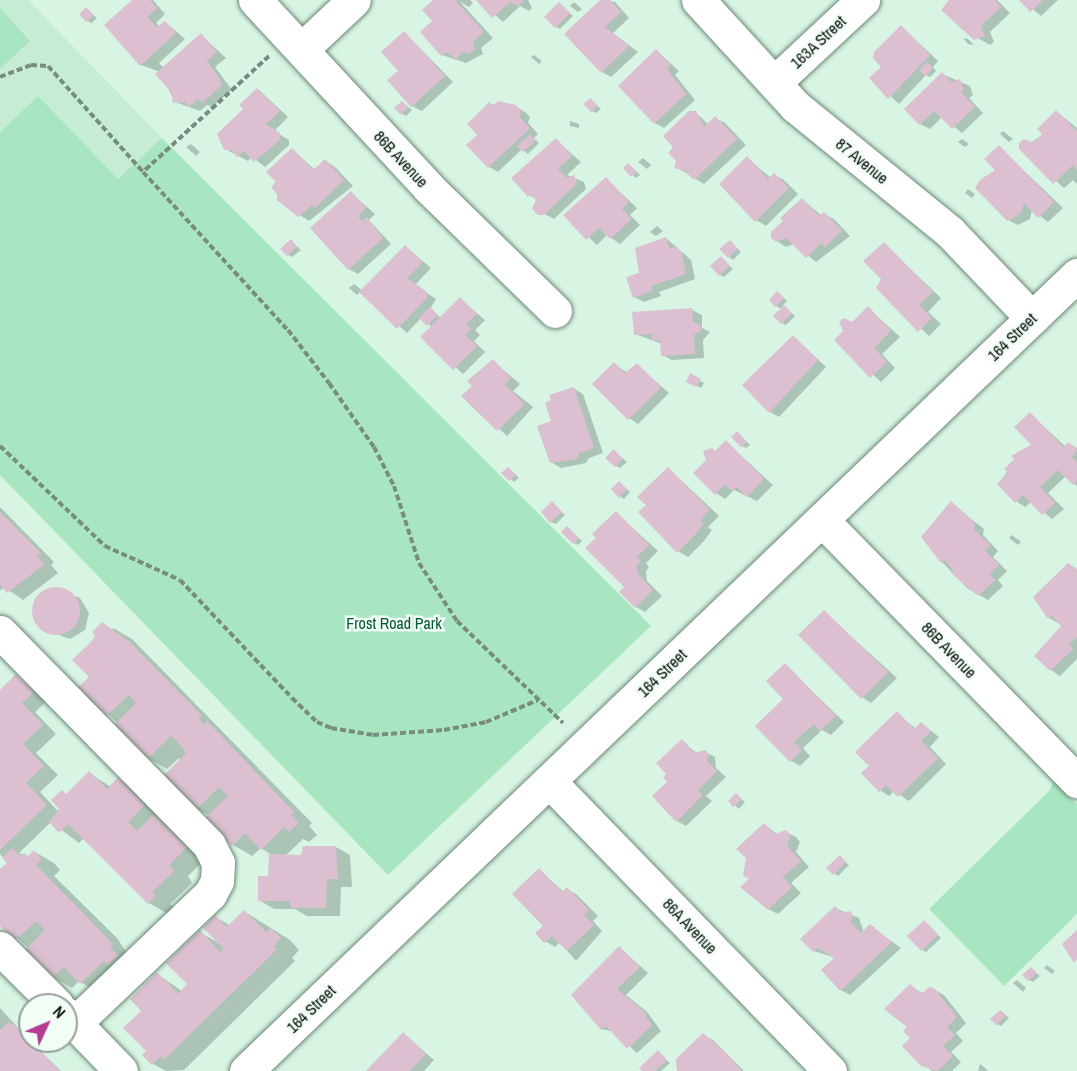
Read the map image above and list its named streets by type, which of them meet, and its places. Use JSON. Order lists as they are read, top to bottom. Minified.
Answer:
{"streets":{"street":["163A Street","86B Avenue","87 Avenue","164 Street","86A Avenue"]},"crossings":[["163A Street","87 Avenue"],["86B Avenue","164 Street"],["87 Avenue","164 Street"],["164 Street","86A Avenue"]],"parks":["Frost Road Park"],"north":"top right"}
